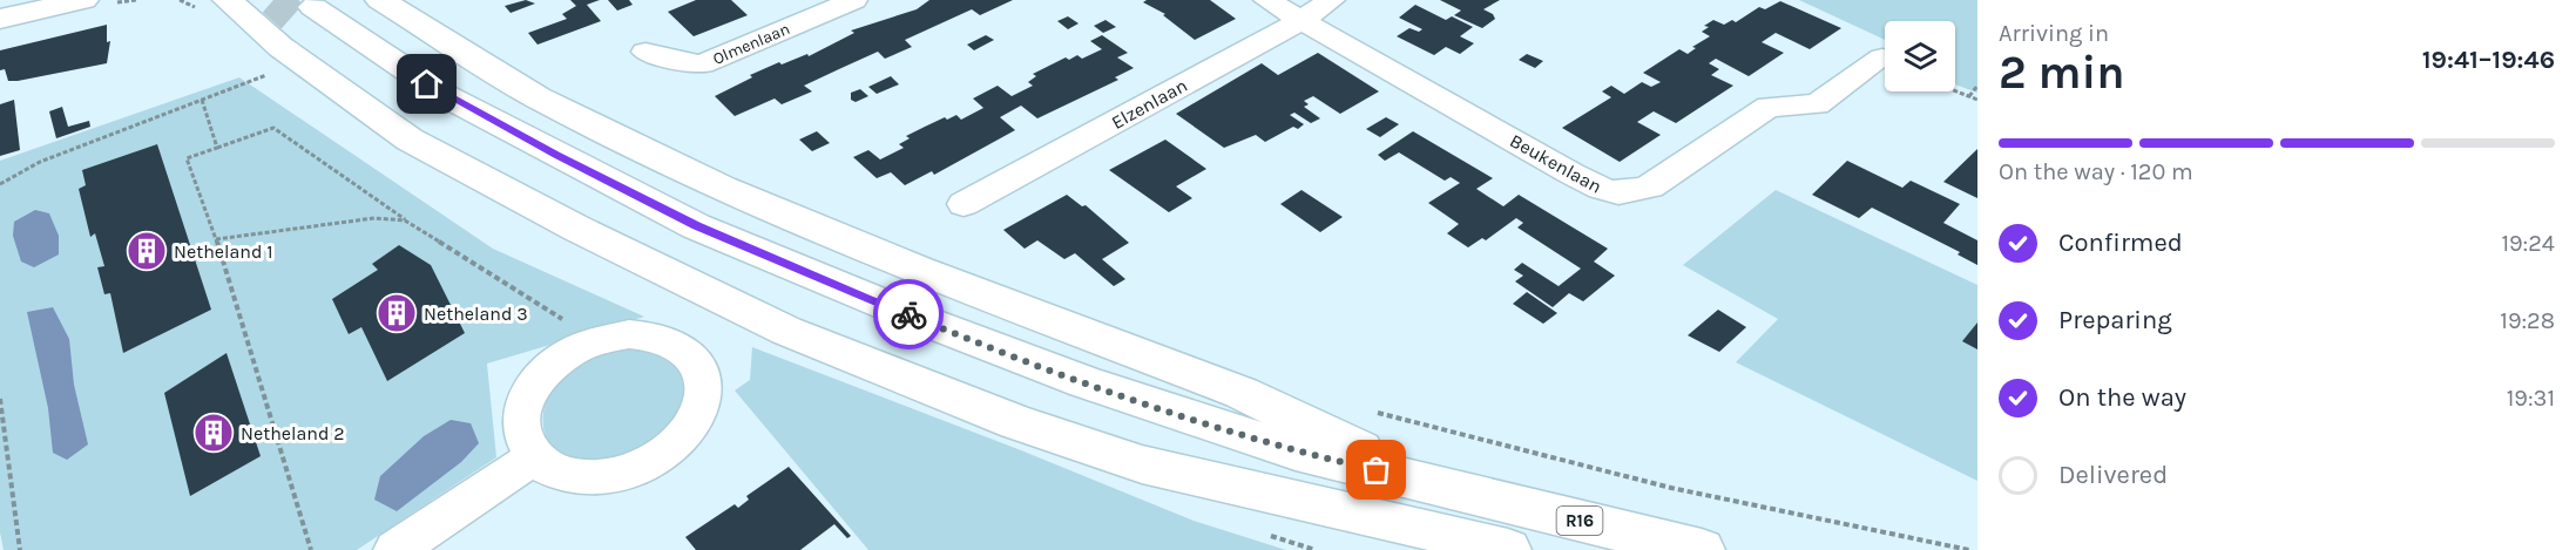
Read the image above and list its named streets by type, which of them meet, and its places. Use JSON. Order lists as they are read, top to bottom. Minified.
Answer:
{"streets":{"main road":["R16"],"street":["Olmenlaan","Elzenlaan","Beukenlaan"]},"crossings":[["Elzenlaan","Beukenlaan"]],"places":{"building":["Netheland 1","Netheland 3","Netheland 2"]},"page":{"heading":["2 min","Arriving in","19:41–19:46"],"bar":"On the way · 120 m","list":[["Confirmed","19:24"],["Preparing","19:28"],["On the way","19:31"],"Delivered"]}}
